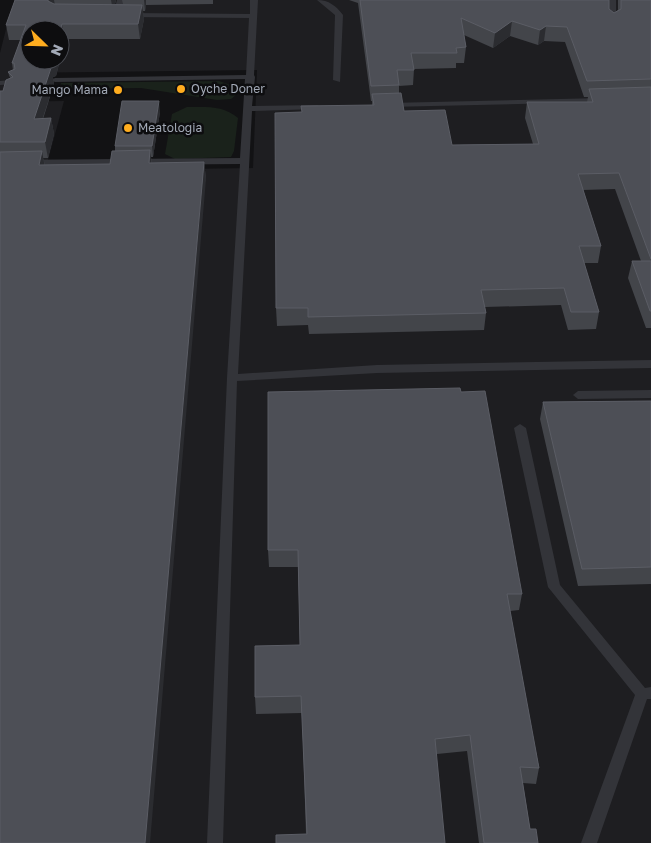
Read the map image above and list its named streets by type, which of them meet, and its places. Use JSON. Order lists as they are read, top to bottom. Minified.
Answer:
{"places":["Oyche Doner","Mango Mama","Meatologia"],"north":"bottom right"}
